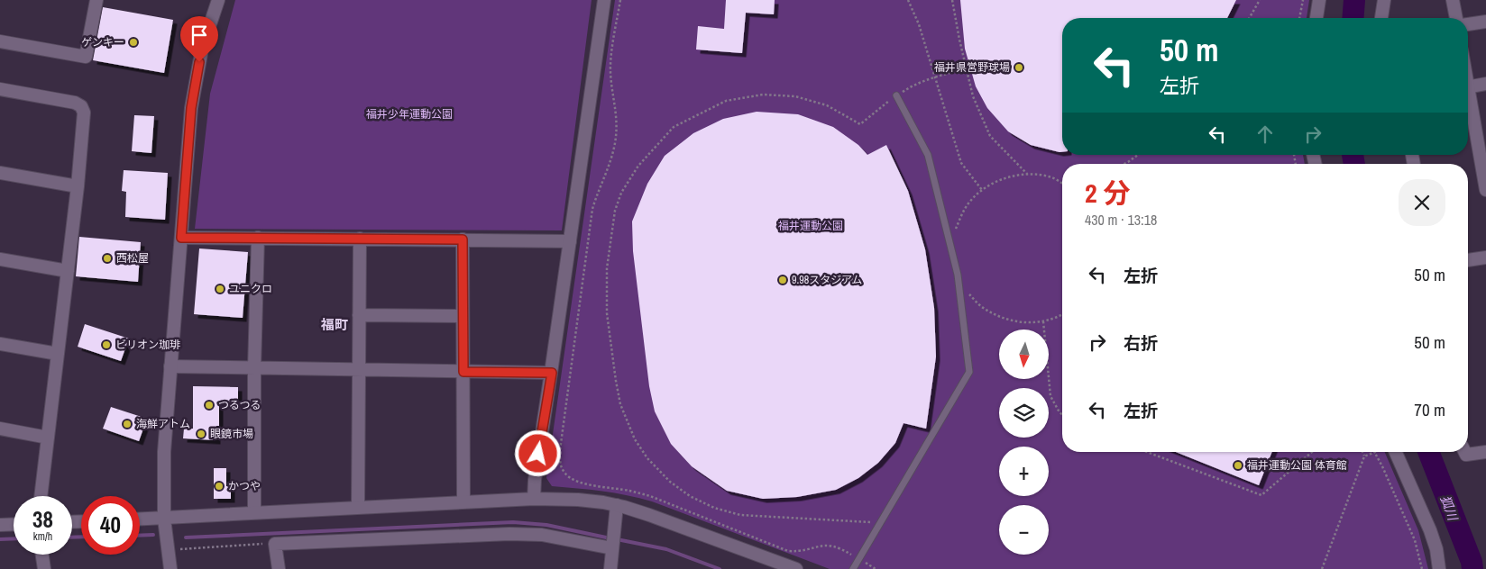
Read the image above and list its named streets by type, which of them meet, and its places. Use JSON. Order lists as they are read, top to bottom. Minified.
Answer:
{"districts":["福町"],"water":["狐川"],"parks":["福井少年運動公園","福井運動公園"],"places":["ゲンキー","福井県営野球場","西松屋","9.98スタジアム","ユニクロ","ビリオン珈琲","つるつる","海鮮アトム","眼鏡市場","福井運動公園 体育館","かつや"],"north":"bottom","page":{"turn":["50 m","左折"],"heading":["2 分","430 m · 13:18"],"list":[{"name":"左折","value":"50 m"},{"name":"右折","value":"50 m"},{"name":"左折","value":"70 m"}],"map_buttons":["+","−"],"speed":"38 km/h","limit":"40"}}
